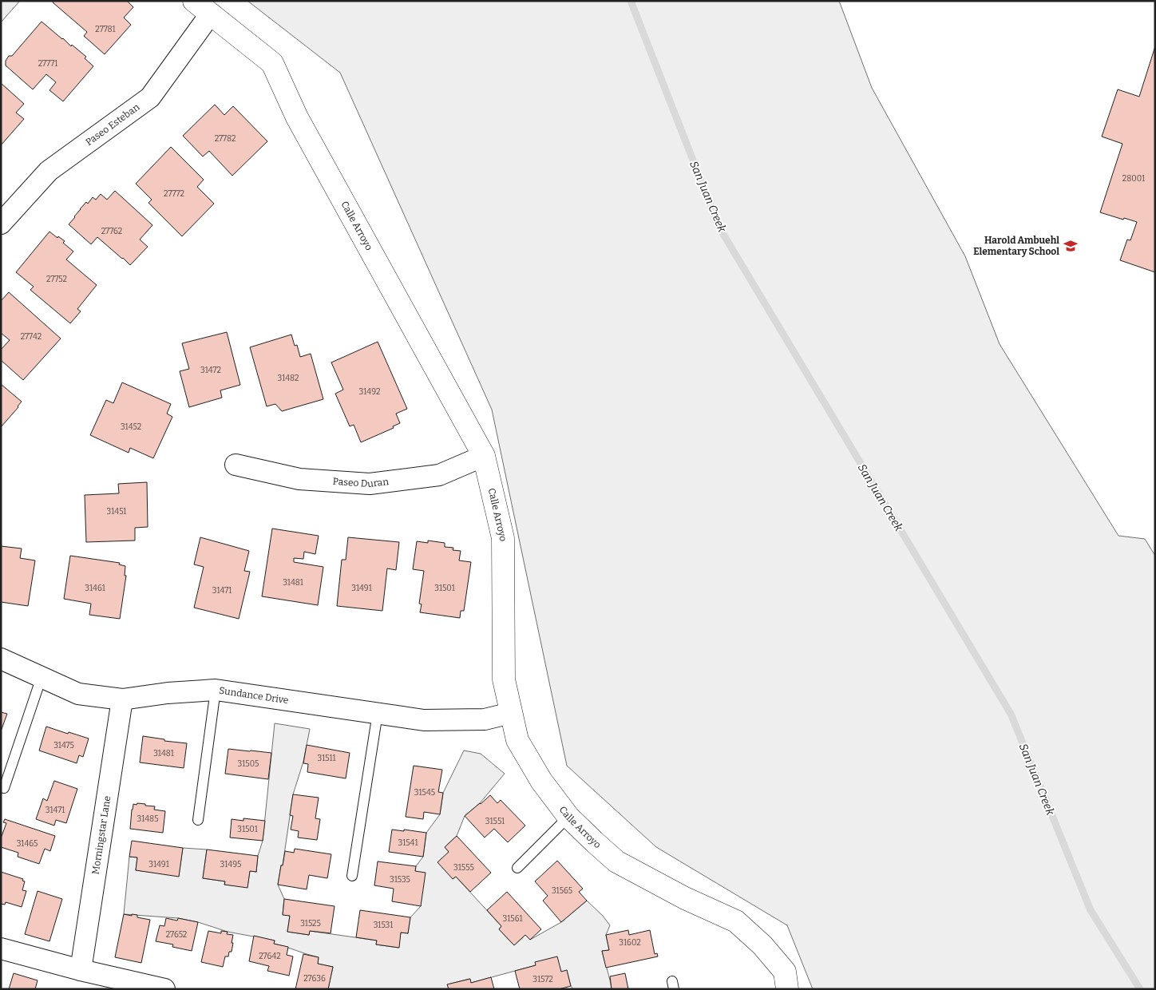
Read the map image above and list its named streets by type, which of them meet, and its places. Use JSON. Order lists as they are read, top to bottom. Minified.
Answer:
{"streets":{"street":["Paseo Esteban","Calle Arroyo","Paseo Duran","Sundance Drive","Morningstar Lane"]},"crossings":[["Paseo Esteban","Calle Arroyo"],["Calle Arroyo","Paseo Duran"],["Calle Arroyo","Sundance Drive"],["Sundance Drive","Morningstar Lane"]],"water":["San Juan Creek"],"places":{"school or university":["Harold Ambuehl Elementary School"]},"house_numbers":["27781","27771","27782","28001","27772","27762","27752","27742","31472","31482","31492","31452","31451","31481","31461","31491","31501","31471","31475","31481","31511","31505","31545","31471","31485","31551","31501","31541","31465","31491","31495","31555","31535","31565","31561","31525","31531","27652","31602","27642","27636","31572"]}
